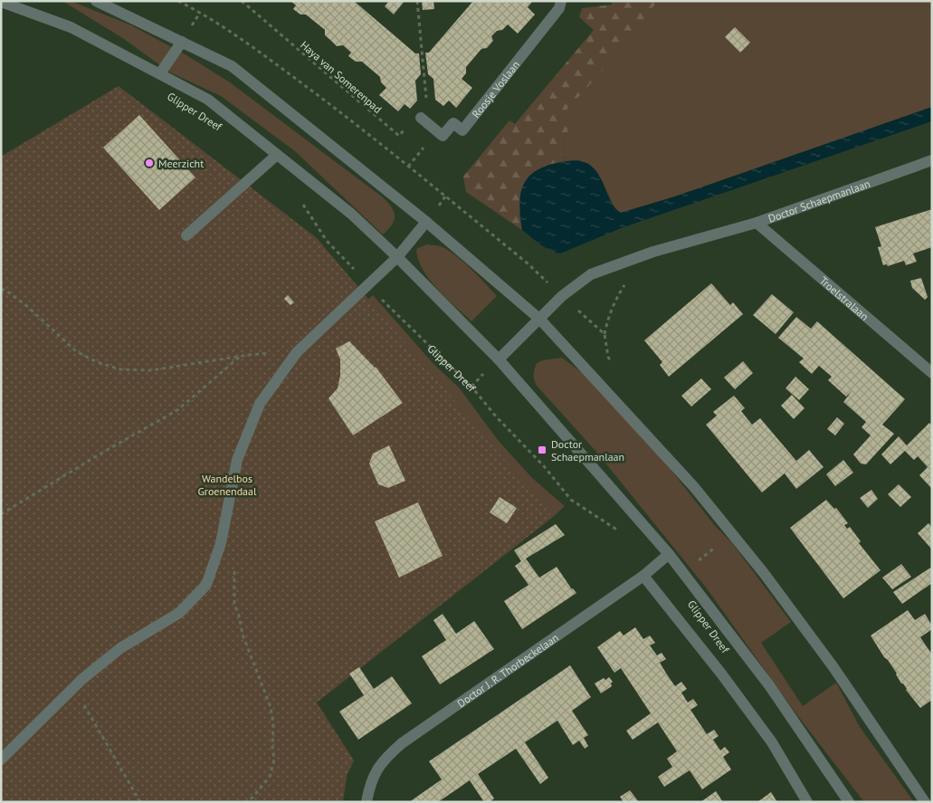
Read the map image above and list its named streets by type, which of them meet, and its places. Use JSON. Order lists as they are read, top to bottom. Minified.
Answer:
{"streets":{"street":["Roosje Voslaan","Glipper Dreef","Doctor Schaepmanlaan","Troelstralaan","Doctor J. R. Thorbeckelaan"],"path":["Haya van Somerenpad"]},"crossings":[["Glipper Dreef","Doctor Schaepmanlaan"],["Glipper Dreef","Doctor J. R. Thorbeckelaan"],["Doctor Schaepmanlaan","Troelstralaan"]],"parks":["Wandelbos Groenendaal"],"places":{"other":["Meerzicht"],"transit":["Doctor Schaepmanlaan"]}}
